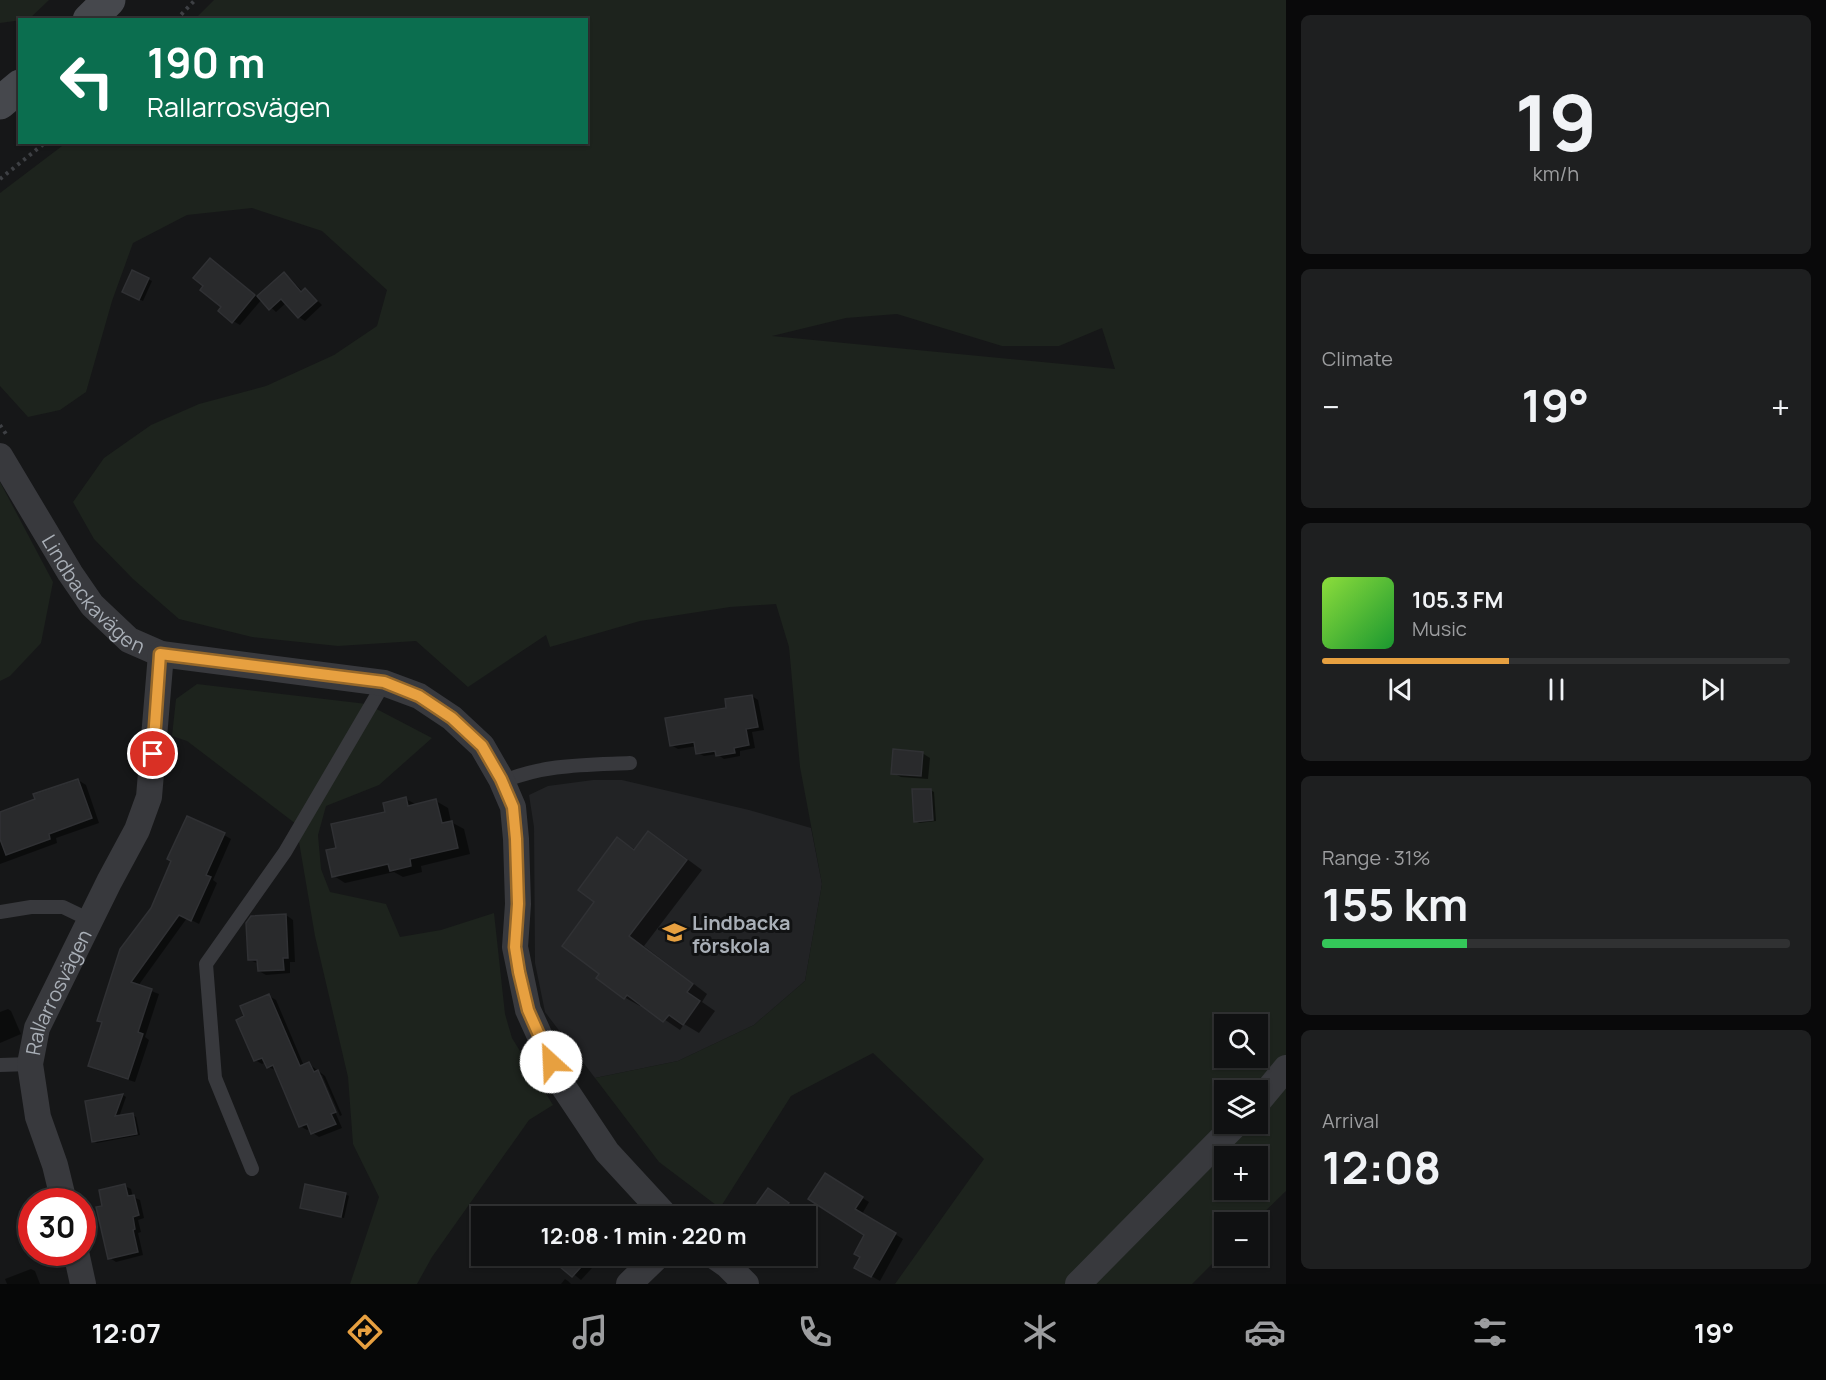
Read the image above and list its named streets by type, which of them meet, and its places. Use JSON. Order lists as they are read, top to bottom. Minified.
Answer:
{"streets":{"street":["Lindbackavägen","Rallarrosvägen"]},"crossings":[["Lindbackavägen","Rallarrosvägen"]],"places":{"school or university":["Lindbacka förskola"]},"page":{"tile":[["19","km/h"],"Climate",["Range · 31%","155 km"],["Arrival","12:08"]],"turn":["190 m","Rallarrosvägen"],"heat":["−","19°","+"],"song":["105.3 FM","Music"],"map_buttons":["+","−"],"limit":"30","trip":"12:08 · 1 min · 220 m","tabs":["12:07","19°"]}}
